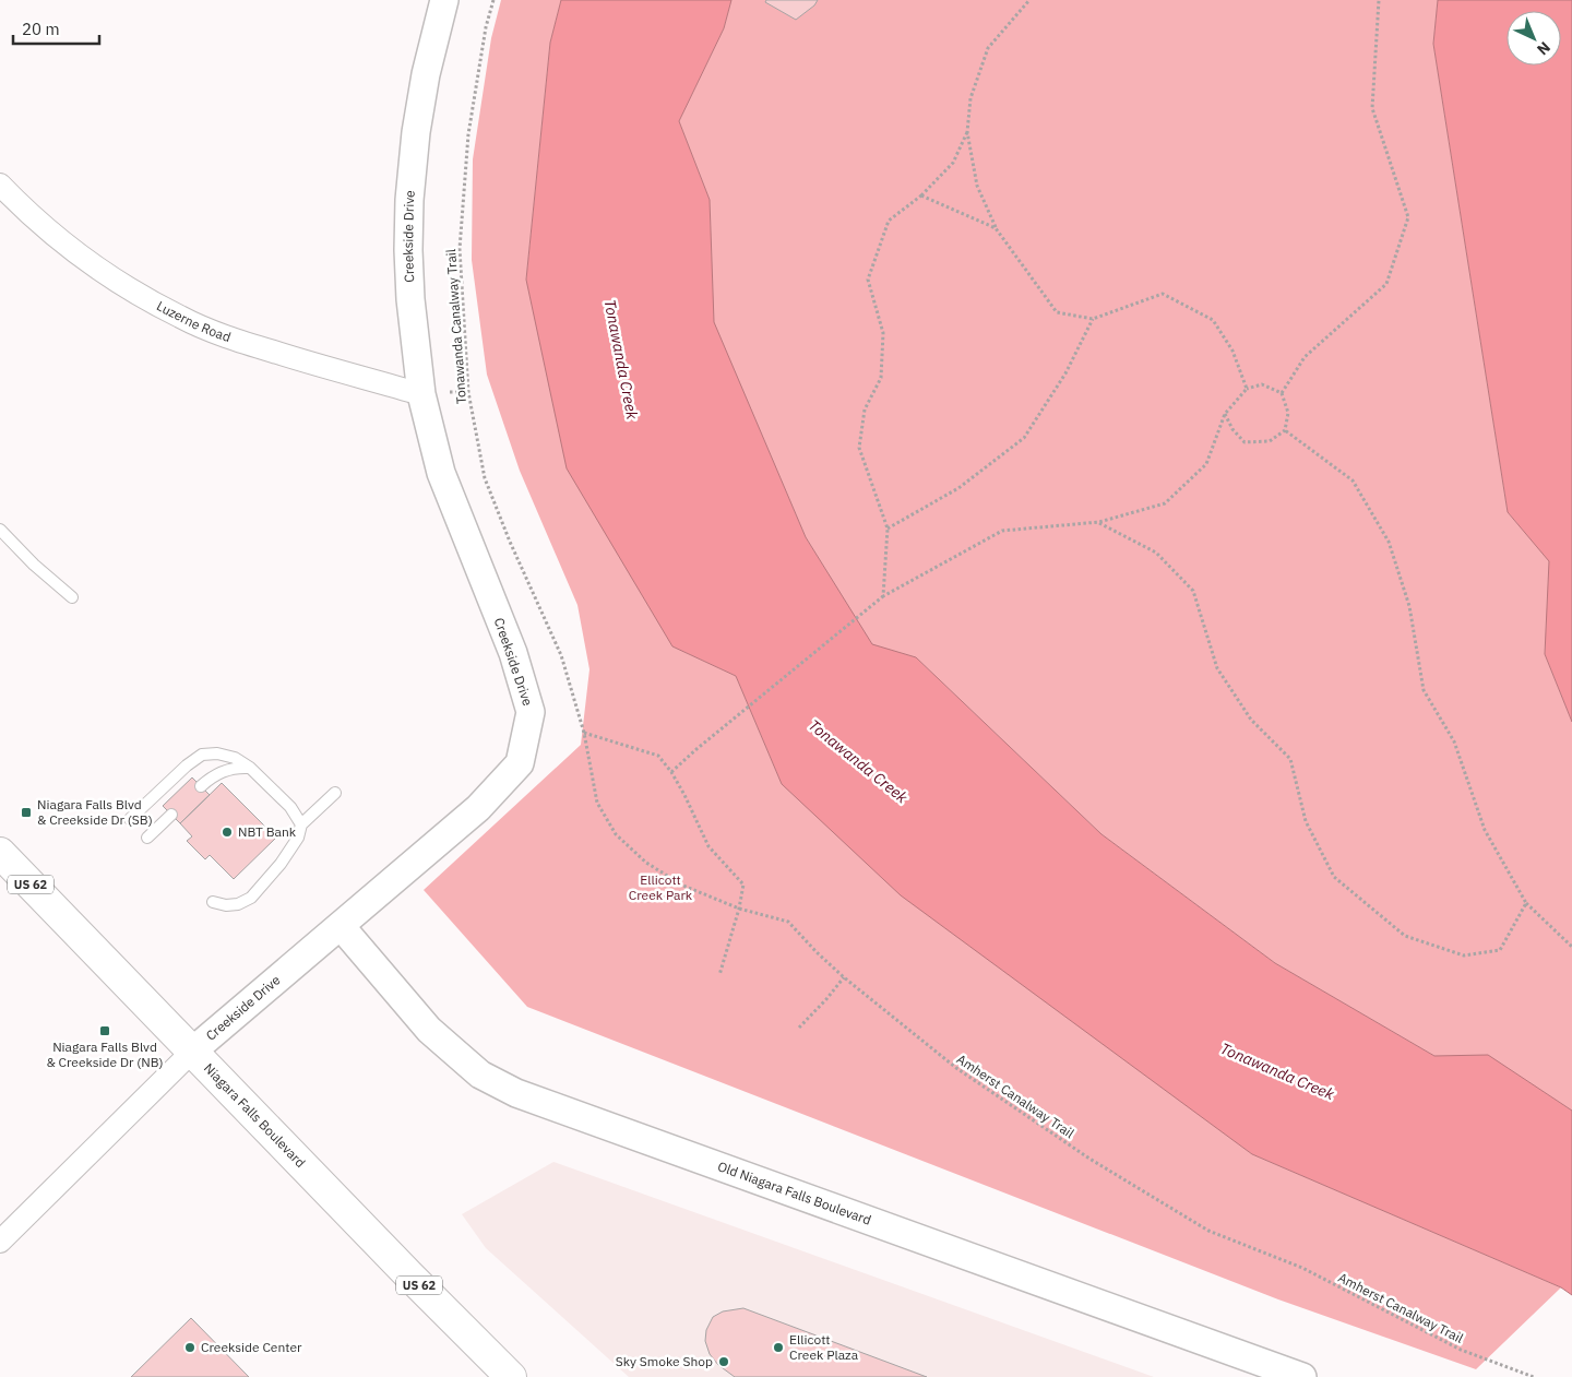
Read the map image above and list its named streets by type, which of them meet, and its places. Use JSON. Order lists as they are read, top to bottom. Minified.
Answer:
{"streets":{"main road":["US 62","Niagara Falls Boulevard"],"street":["Creekside Drive","Luzerne Road","Old Niagara Falls Boulevard"],"path":["Tonawanda Canalway Trail","Amherst Canalway Trail"]},"crossings":[["Creekside Drive","Luzerne Road"],["Creekside Drive","Niagara Falls Boulevard"],["Creekside Drive","Old Niagara Falls Boulevard"],["Tonawanda Canalway Trail","Amherst Canalway Trail"]],"water":["Tonawanda Creek"],"parks":["Ellicott Creek Park"],"places":{"transit":["Niagara Falls Blvd & Creekside Dr (SB)","Niagara Falls Blvd & Creekside Dr (NB)"],"other":["NBT Bank","Creekside Center","Ellicott Creek Plaza","Sky Smoke Shop"]},"scale_bar":"20 m","north":"bottom right"}
